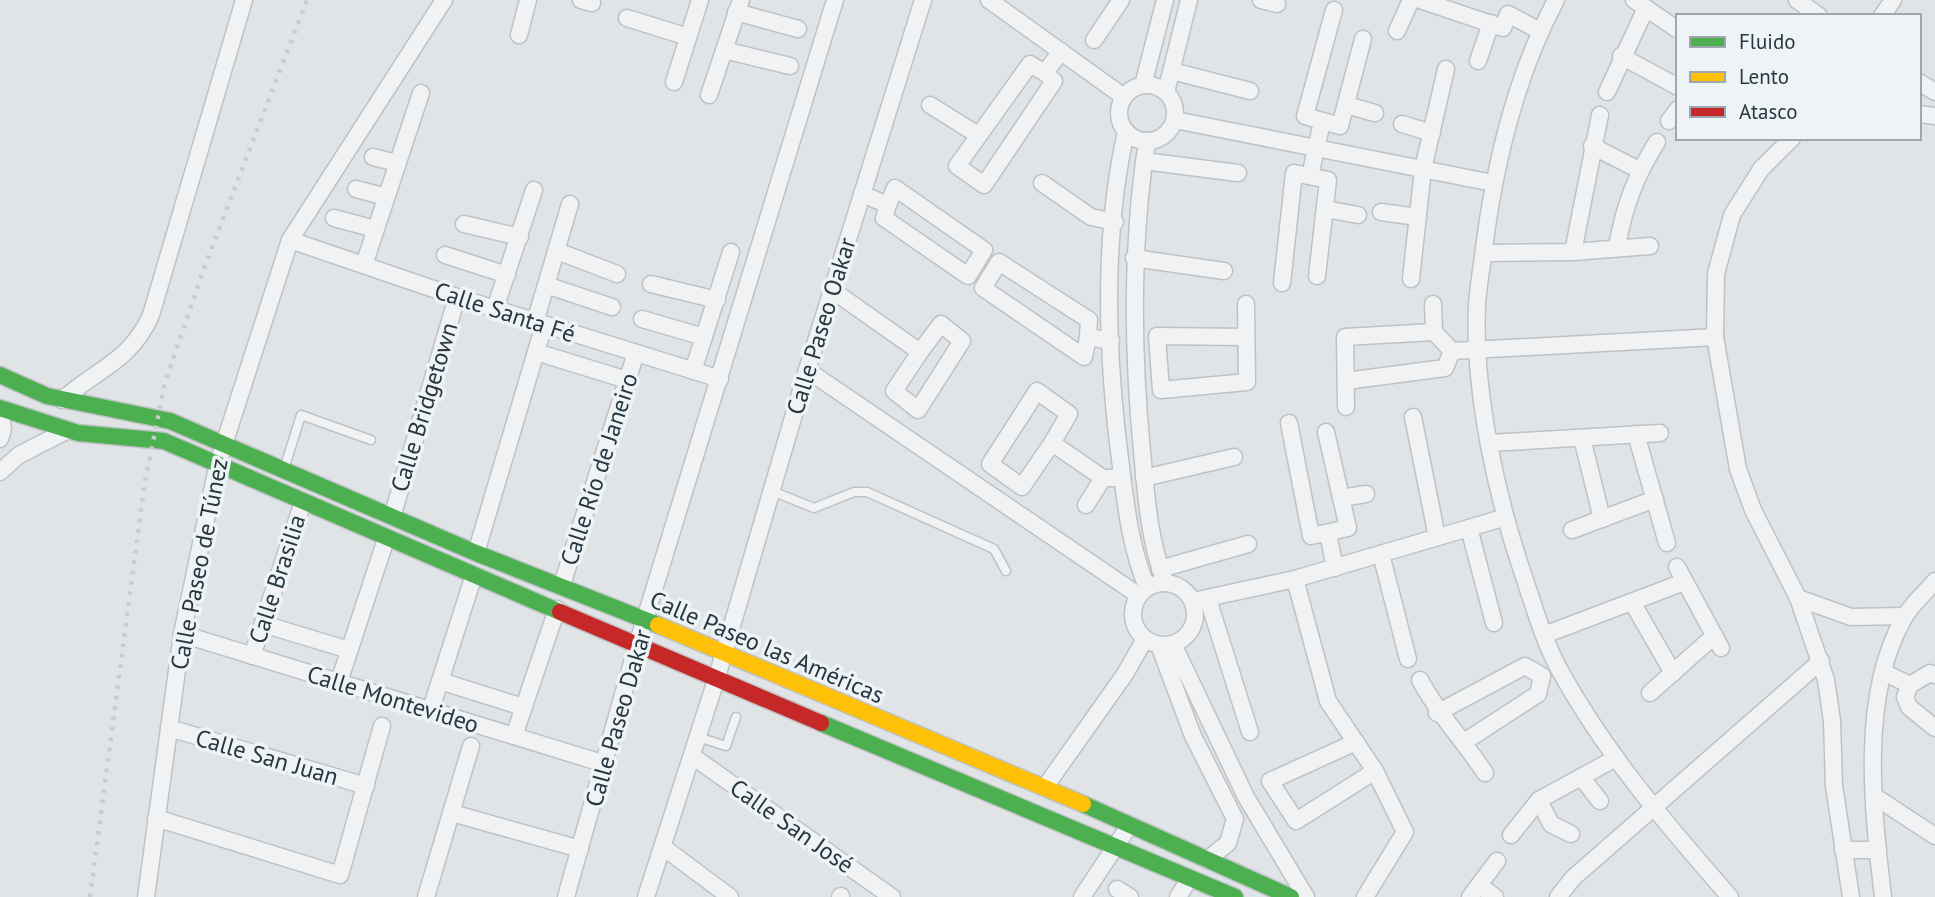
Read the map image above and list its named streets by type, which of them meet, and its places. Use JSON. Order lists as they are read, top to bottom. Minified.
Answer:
{"streets":{"street":["Calle Santa Fé","Calle Paseo Oakar","Calle Bridgetown","Calle Río de Janeiro","Calle Paseo de Túnez","Calle Brasilia","Calle Paseo las Américas","Calle Montevideo","Calle Paseo Dakar","Calle San Juan","Calle San José"]},"crossings":[["Calle Santa Fé","Calle Bridgetown"],["Calle Santa Fé","Calle Río de Janeiro"],["Calle Santa Fé","Calle Paseo de Túnez"],["Calle Santa Fé","Calle Paseo Dakar"],["Calle Paseo Oakar","Calle Paseo las Américas"],["Calle Bridgetown","Calle Paseo las Américas"],["Calle Río de Janeiro","Calle Paseo las Américas"],["Calle Paseo de Túnez","Calle Paseo las Américas"],["Calle Paseo de Túnez","Calle Montevideo"],["Calle Paseo de Túnez","Calle San Juan"],["Calle Brasilia","Calle Paseo las Américas"],["Calle Brasilia","Calle Montevideo"],["Calle Paseo las Américas","Calle Paseo Dakar"],["Calle Montevideo","Calle Paseo Dakar"]],"legend":["Fluido","Lento","Atasco"]}
